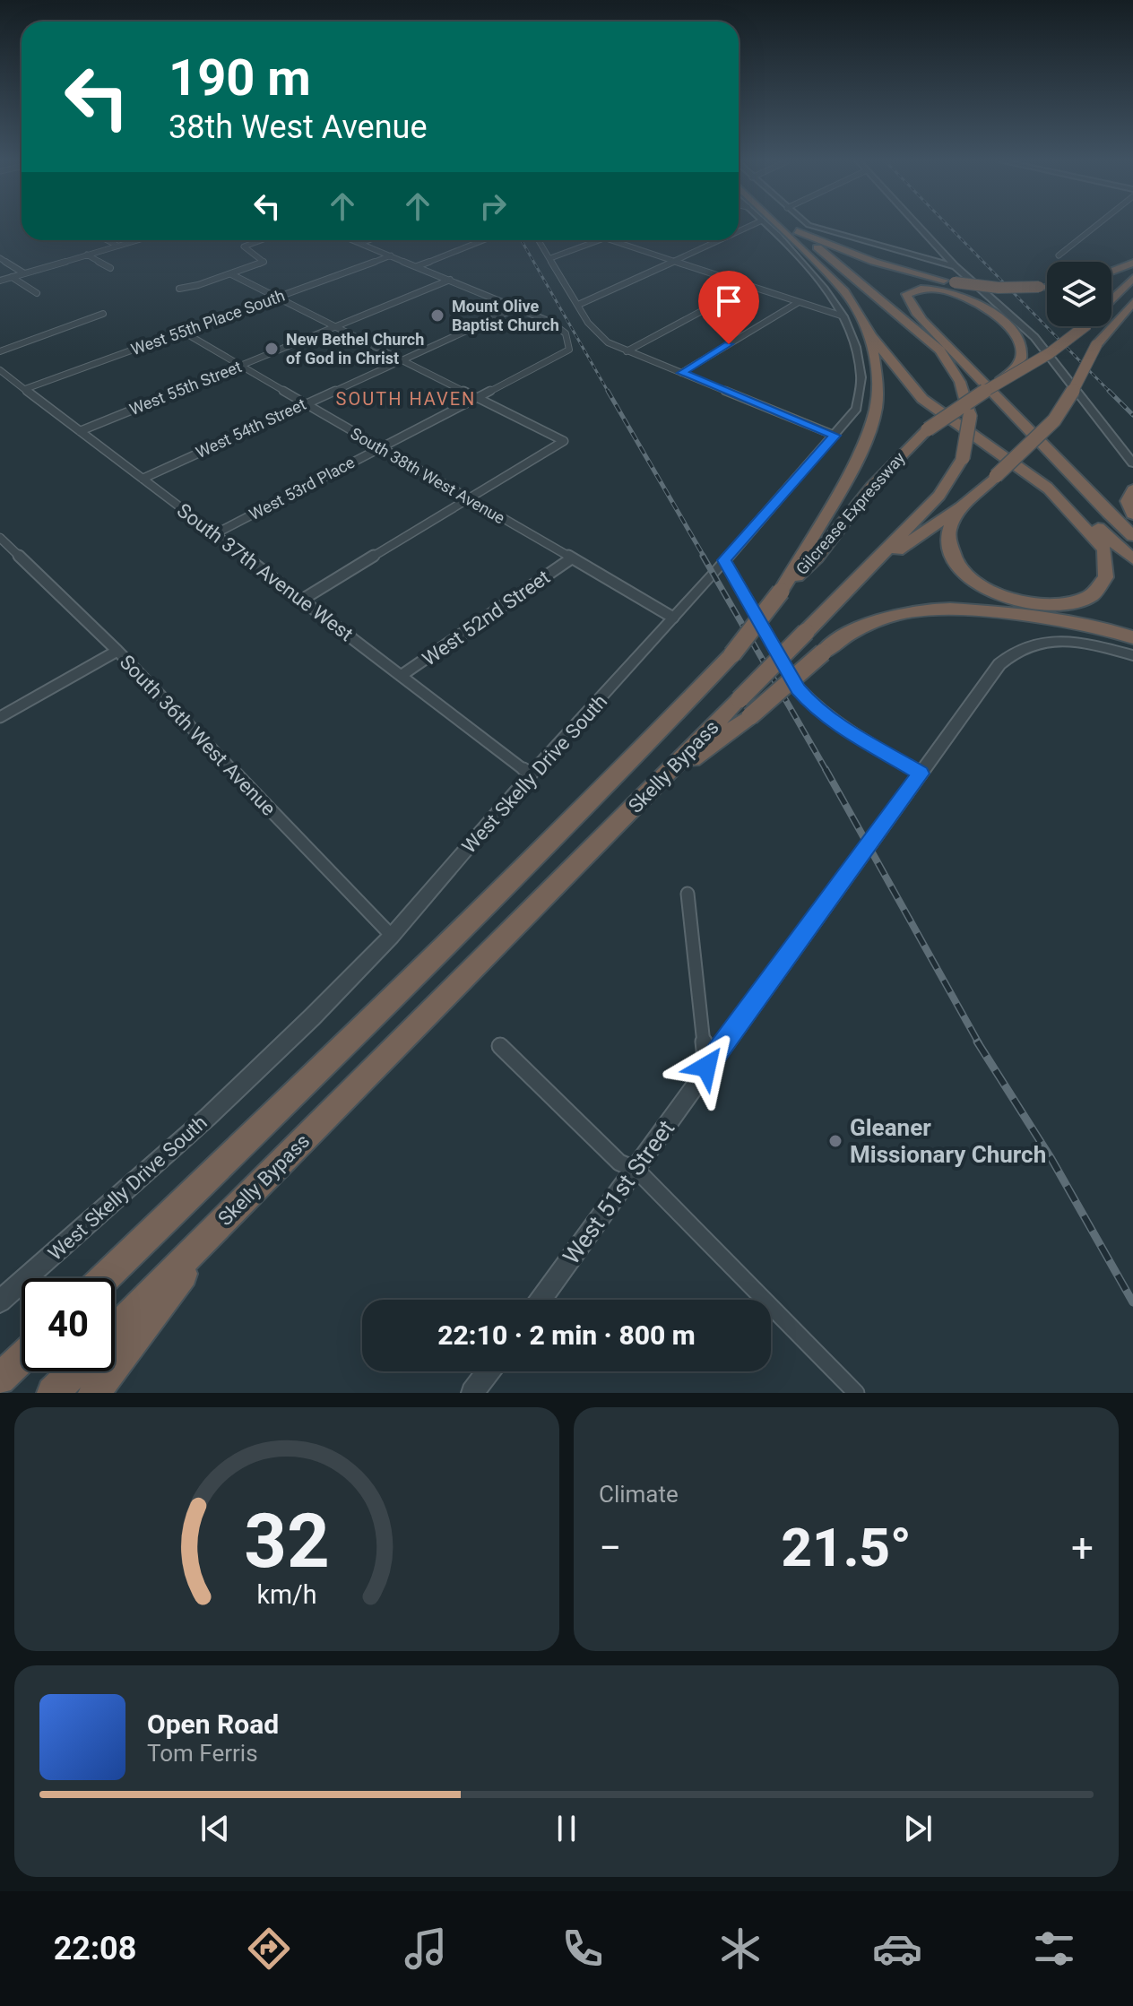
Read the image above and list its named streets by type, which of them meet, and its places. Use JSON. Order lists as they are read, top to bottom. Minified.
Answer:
{"streets":{"highway":["Gilcrease Expressway","Skelly Bypass"],"street":["West 55th Place South","West 55th Street","West 54th Street","South 38th West Avenue","West 53rd Place","South 37th Avenue West","West 52nd Street","South 36th West Avenue","West Skelly Drive South","West 51st Street"]},"crossings":[["West 55th Place South","South 38th West Avenue"],["West 55th Place South","South 37th Avenue West"],["West 55th Street","South 38th West Avenue"],["West 55th Street","South 37th Avenue West"],["West 54th Street","South 38th West Avenue"],["West 54th Street","West 53rd Place"],["West 54th Street","South 37th Avenue West"],["South 38th West Avenue","West 53rd Place"],["South 38th West Avenue","West 52nd Street"],["South 38th West Avenue","West Skelly Drive South"],["West 53rd Place","South 37th Avenue West"],["Gilcrease Expressway","Skelly Bypass"],["South 37th Avenue West","West 52nd Street"],["South 37th Avenue West","West Skelly Drive South"],["South 36th West Avenue","West Skelly Drive South"]],"districts":["SOUTH HAVEN"],"places":["Mount Olive Baptist Church","New Bethel Church of God in Christ","Gleaner Missionary Church"],"page":{"turn":["190 m","38th West Avenue"],"limit":"40","trip":"22:10 · 2 min · 800 m","tile":"Climate","heat":["−","21.5°","+"],"song":["Open Road","Tom Ferris"],"tabs":"22:08","gauge":["32","km/h"]}}
